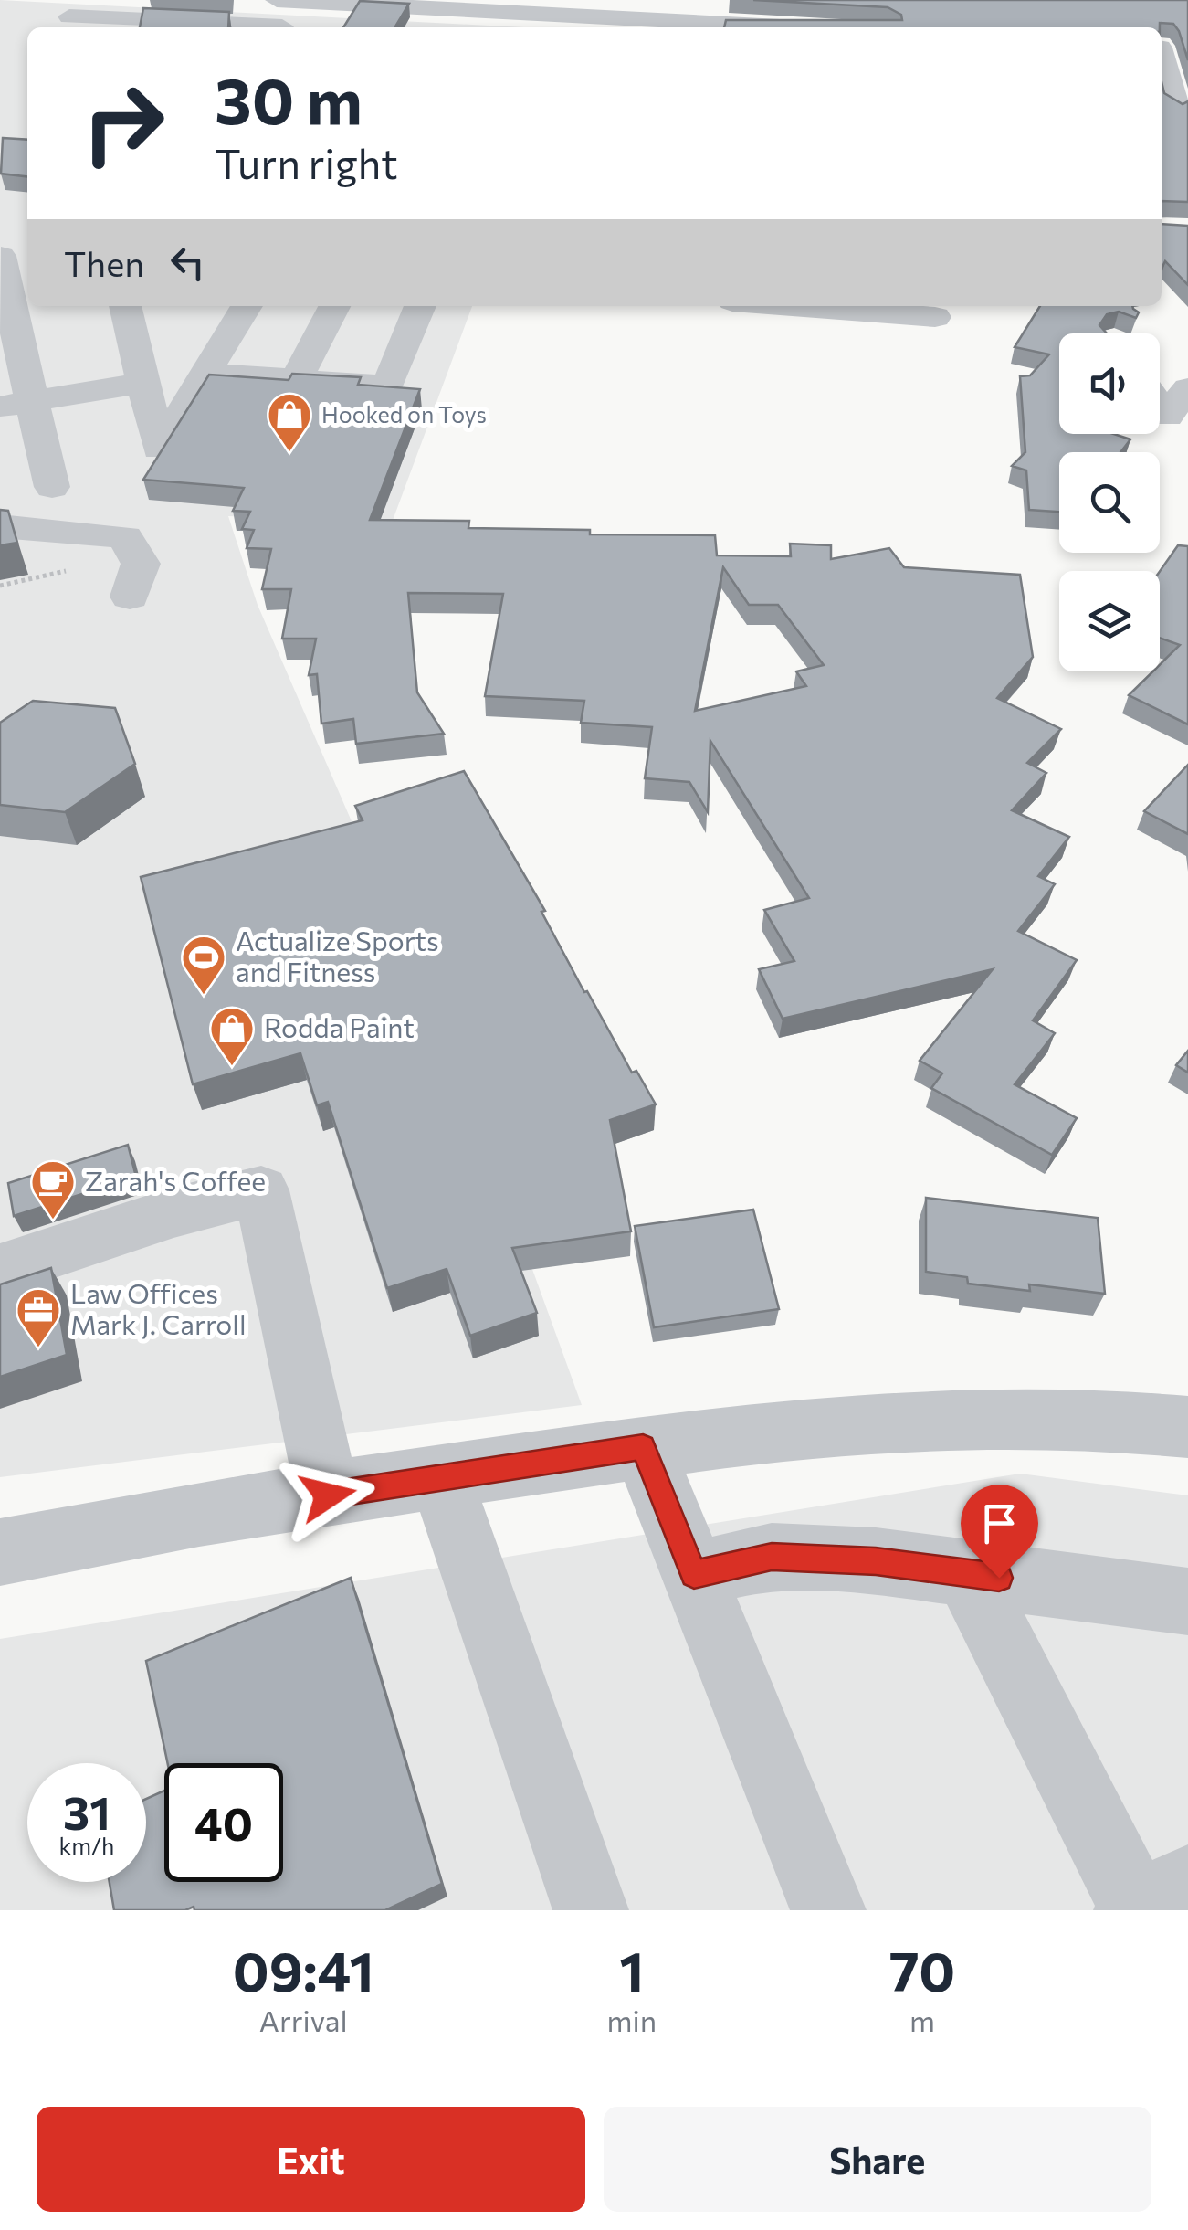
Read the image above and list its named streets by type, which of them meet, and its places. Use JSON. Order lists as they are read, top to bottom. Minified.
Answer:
{"places":{"shop":["Hooked on Toys","Rodda Paint"],"sports":["Actualize Sports and Fitness"],"cafe":["Zarah's Coffee"],"office":["Law Offices Mark J. Carroll"]},"page":{"turn":["30 m","Turn right"],"then":"Then","speed":"31 km/h","limit":"40","eta":["09:41","Arrival","1","min","70","m"],"buttons":["Exit","Share"]}}
